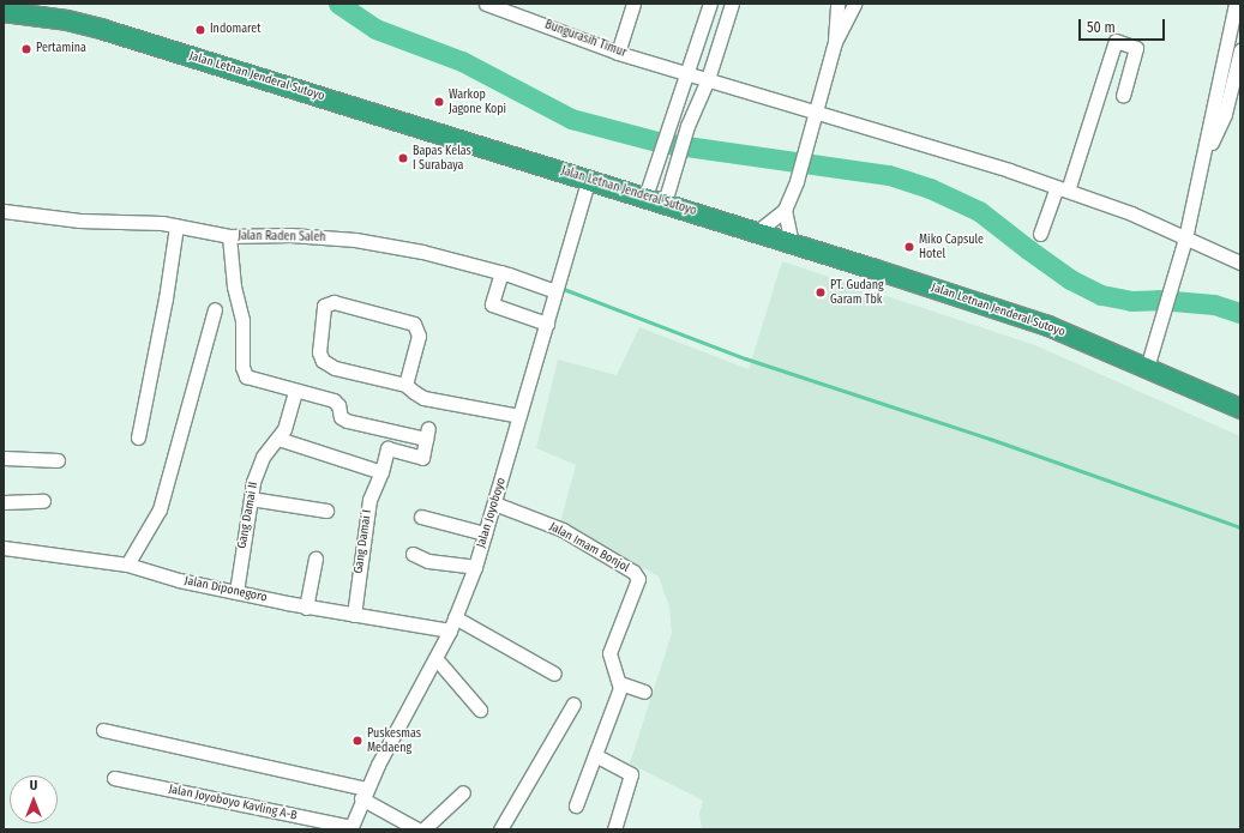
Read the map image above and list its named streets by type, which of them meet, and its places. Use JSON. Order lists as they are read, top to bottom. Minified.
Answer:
{"streets":{"highway":["Jalan Letnan Jenderal Sutoyo"],"street":["Bungurasih Timur","Jalan Raden Saleh","Jalan Joyoboyo","Gang Damai II","Gang Damai I","Jalan Imam Bonjol","Jalan Diponegoro","Jalan Joyoboyo Kavling A-B"]},"crossings":[["Jalan Letnan Jenderal Sutoyo","Jalan Joyoboyo"],["Jalan Raden Saleh","Jalan Joyoboyo"],["Jalan Joyoboyo","Jalan Imam Bonjol"],["Jalan Joyoboyo","Jalan Diponegoro"],["Jalan Joyoboyo","Jalan Joyoboyo Kavling A-B"],["Gang Damai II","Gang Damai I"],["Gang Damai II","Jalan Diponegoro"],["Gang Damai I","Jalan Diponegoro"]],"places":["Indomaret","Pertamina","Warkop Jagone Kopi","Bapas Kelas I Surabaya","Miko Capsule Hotel","PT. Gudang Garam Tbk","Puskesmas Medaeng"],"scale_bar":"50 m","north":"top"}
